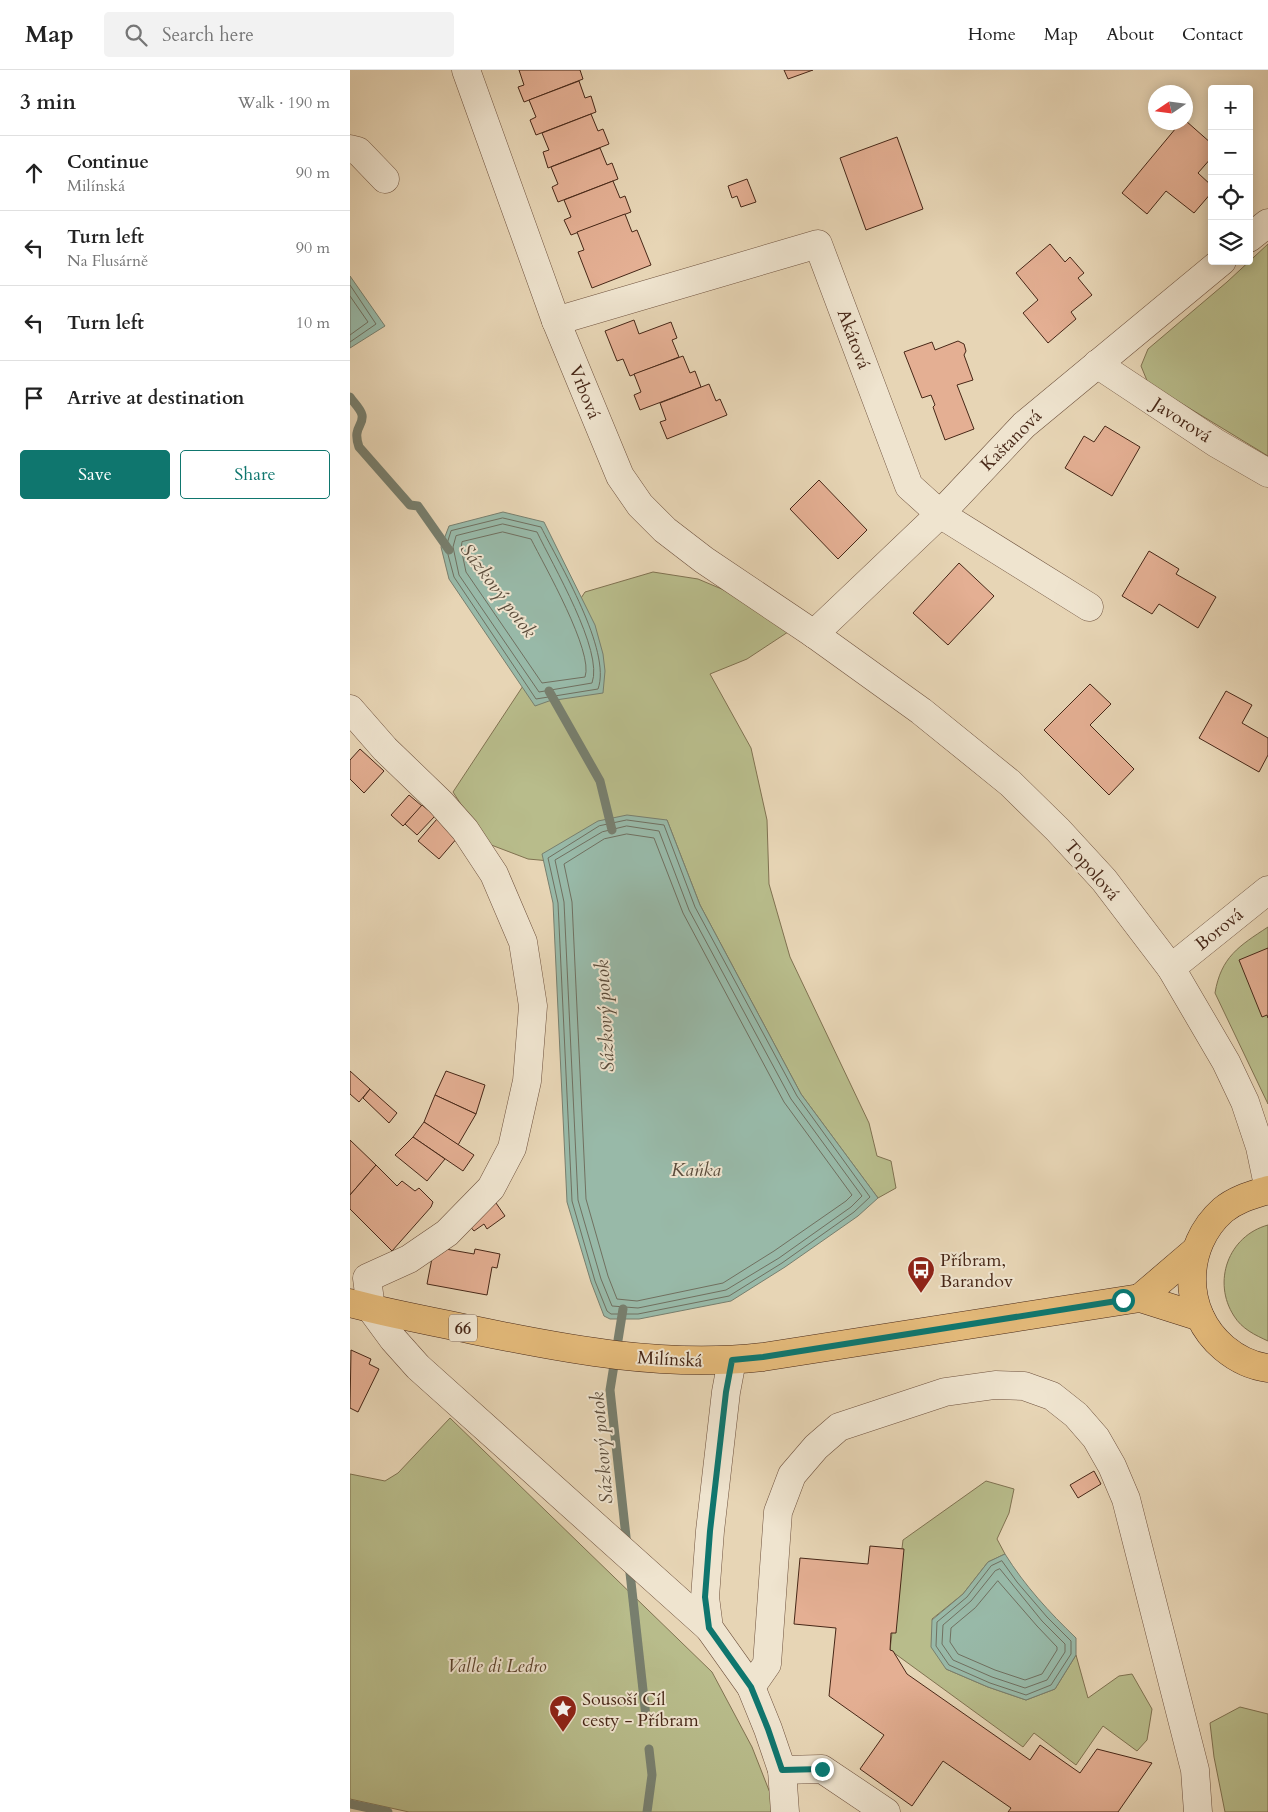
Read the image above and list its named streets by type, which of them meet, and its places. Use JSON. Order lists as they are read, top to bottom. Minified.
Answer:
{"streets":{"main road":["66","Milínská"],"street":["Akátová","Vrbová","Javorová","Kaštanová","Topolová","Borová"]},"crossings":[["Akátová","Vrbová"],["Akátová","Kaštanová"],["Vrbová","Kaštanová"],["Vrbová","Topolová"],["Javorová","Kaštanová"],["Kaštanová","Topolová"],["Topolová","Borová"]],"water":["Sázkový potok","Kaňka"],"parks":["Valle di Ledro"],"places":{"bus stop":["Příbram, Barandov"],"place":["Sousoší Cíl cesty - Příbram"]},"north":"left","page":{"header":"Map","search":"Search here","nav":["Home","Map","About","Contact"],"heading":["3 min","Walk · 190 m"],"map_buttons":["+","−"],"list":[["Continue","Milínská","90 m"],["Turn left","Na Flusárně","90 m"],["Turn left","10 m"],"Arrive at destination"],"buttons":["Save","Share"]}}
